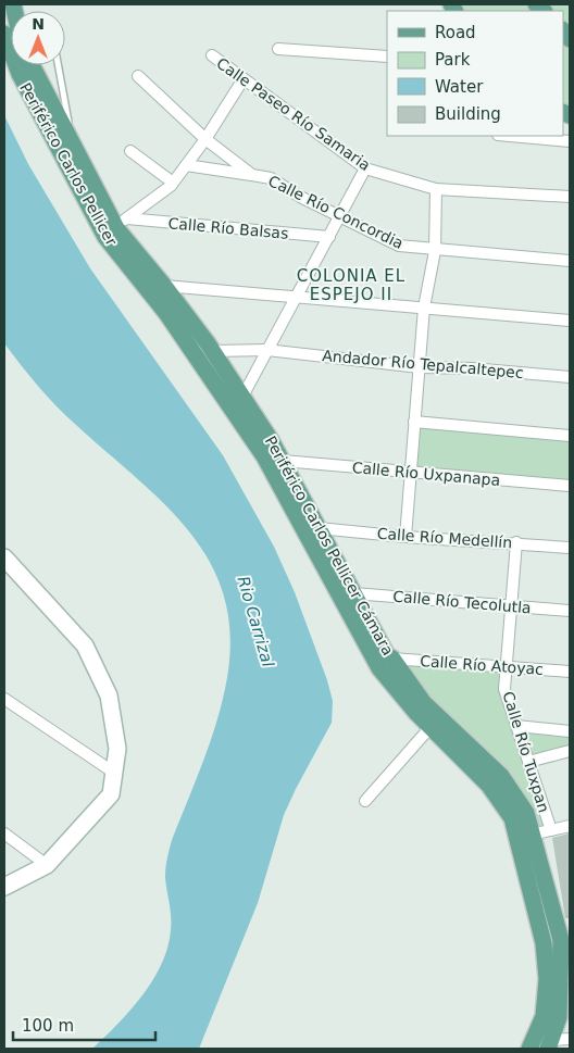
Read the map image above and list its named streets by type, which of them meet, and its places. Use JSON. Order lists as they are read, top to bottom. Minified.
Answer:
{"streets":{"main road":["Periférico Carlos Pellicer","Periférico Carlos Pellicer Cámara"],"street":["Calle Paseo Río Samaria","Calle Río Concordia","Calle Río Balsas","Andador Río Tepalcaltepec","Calle Río Uxpanapa","Calle Río Medellín","Calle Río Tecolutla","Calle Río Atoyac","Calle Río Tuxpan"]},"crossings":[["Periférico Carlos Pellicer","Periférico Carlos Pellicer Cámara"],["Calle Río Balsas","Periférico Carlos Pellicer Cámara"],["Andador Río Tepalcaltepec","Periférico Carlos Pellicer Cámara"],["Calle Río Uxpanapa","Periférico Carlos Pellicer Cámara"],["Calle Río Medellín","Periférico Carlos Pellicer Cámara"],["Calle Río Medellín","Calle Río Tuxpan"],["Periférico Carlos Pellicer Cámara","Calle Río Tecolutla"],["Periférico Carlos Pellicer Cámara","Calle Río Atoyac"],["Calle Río Tecolutla","Calle Río Tuxpan"],["Calle Río Atoyac","Calle Río Tuxpan"]],"districts":["COLONIA EL ESPEJO II"],"water":["Rio Carrizal"],"legend":["Road","Park","Water","Building"],"scale_bar":"100 m","north":"top"}
